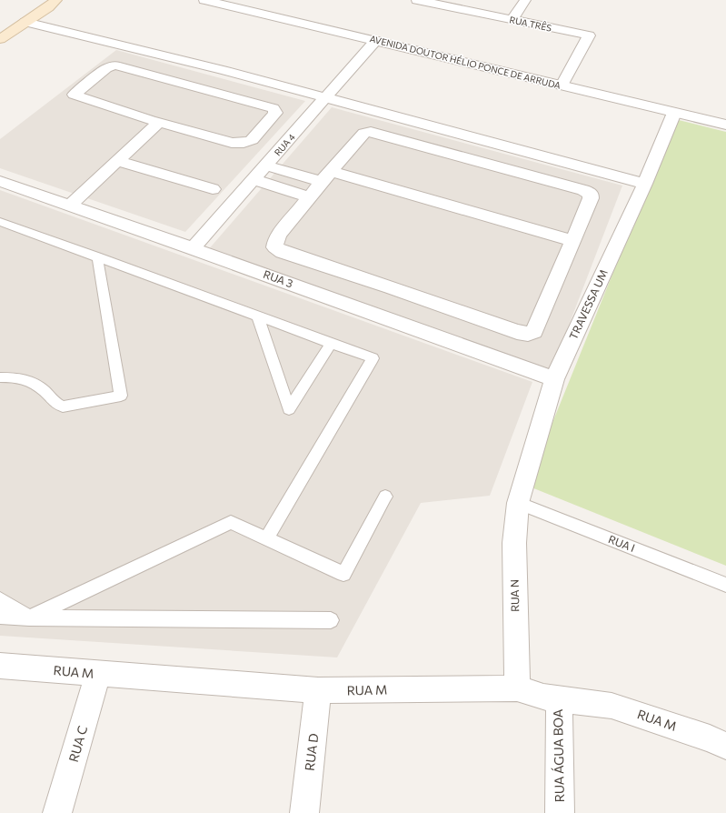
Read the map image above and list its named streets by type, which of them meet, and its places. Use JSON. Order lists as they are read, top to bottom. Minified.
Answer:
{"streets":{"street":["RUA TRÊS","AVENIDA DOUTOR HÉLIO PONCE DE ARRUDA","RUA 4","RUA 3","TRAVESSA UM","RUA N","RUA M","RUA C","RUA D","RUA ÁGUA BOA"],"lane":["RUA I"]},"crossings":[["RUA TRÊS","AVENIDA DOUTOR HÉLIO PONCE DE ARRUDA"],["AVENIDA DOUTOR HÉLIO PONCE DE ARRUDA","RUA 4"],["AVENIDA DOUTOR HÉLIO PONCE DE ARRUDA","TRAVESSA UM"],["RUA 4","RUA 3"],["RUA 3","TRAVESSA UM"],["TRAVESSA UM","RUA I"],["TRAVESSA UM","RUA N"],["RUA I","RUA N"],["RUA N","RUA M"],["RUA M","RUA C"],["RUA M","RUA D"],["RUA M","RUA ÁGUA BOA"]]}
